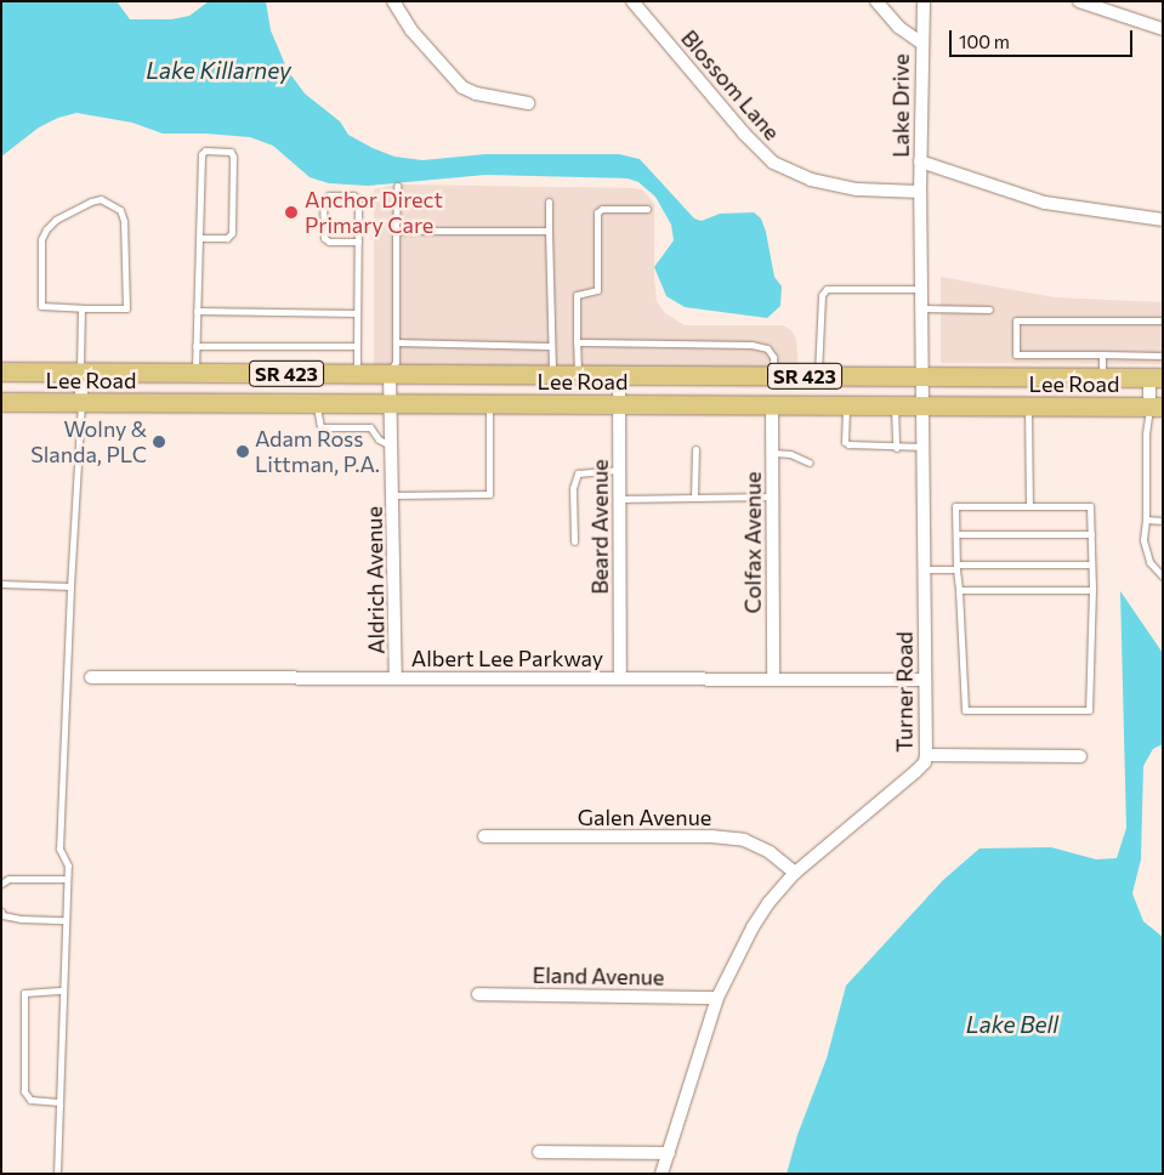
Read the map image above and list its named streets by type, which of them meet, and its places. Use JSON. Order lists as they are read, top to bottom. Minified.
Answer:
{"streets":{"main road":["SR 423","Lee Road"],"street":["Blossom Lane","Lake Drive","Beard Avenue","Colfax Avenue","Aldrich Avenue","Albert Lee Parkway","Turner Road","Galen Avenue","Eland Avenue"]},"crossings":[["Blossom Lane","Lake Drive"],["Blossom Lane","Turner Road"],["Lake Drive","Turner Road"],["Lee Road","Beard Avenue"],["Lee Road","Colfax Avenue"],["Lee Road","Aldrich Avenue"],["Lee Road","Turner Road"],["Beard Avenue","Albert Lee Parkway"],["Colfax Avenue","Albert Lee Parkway"],["Aldrich Avenue","Albert Lee Parkway"],["Albert Lee Parkway","Turner Road"],["Turner Road","Galen Avenue"],["Turner Road","Eland Avenue"]],"water":["Lake Killarney","Lake Bell"],"places":["Anchor Direct Primary Care","Wolny & Slanda, PLC","Adam Ross Littman, P.A."],"scale_bar":"100 m"}
